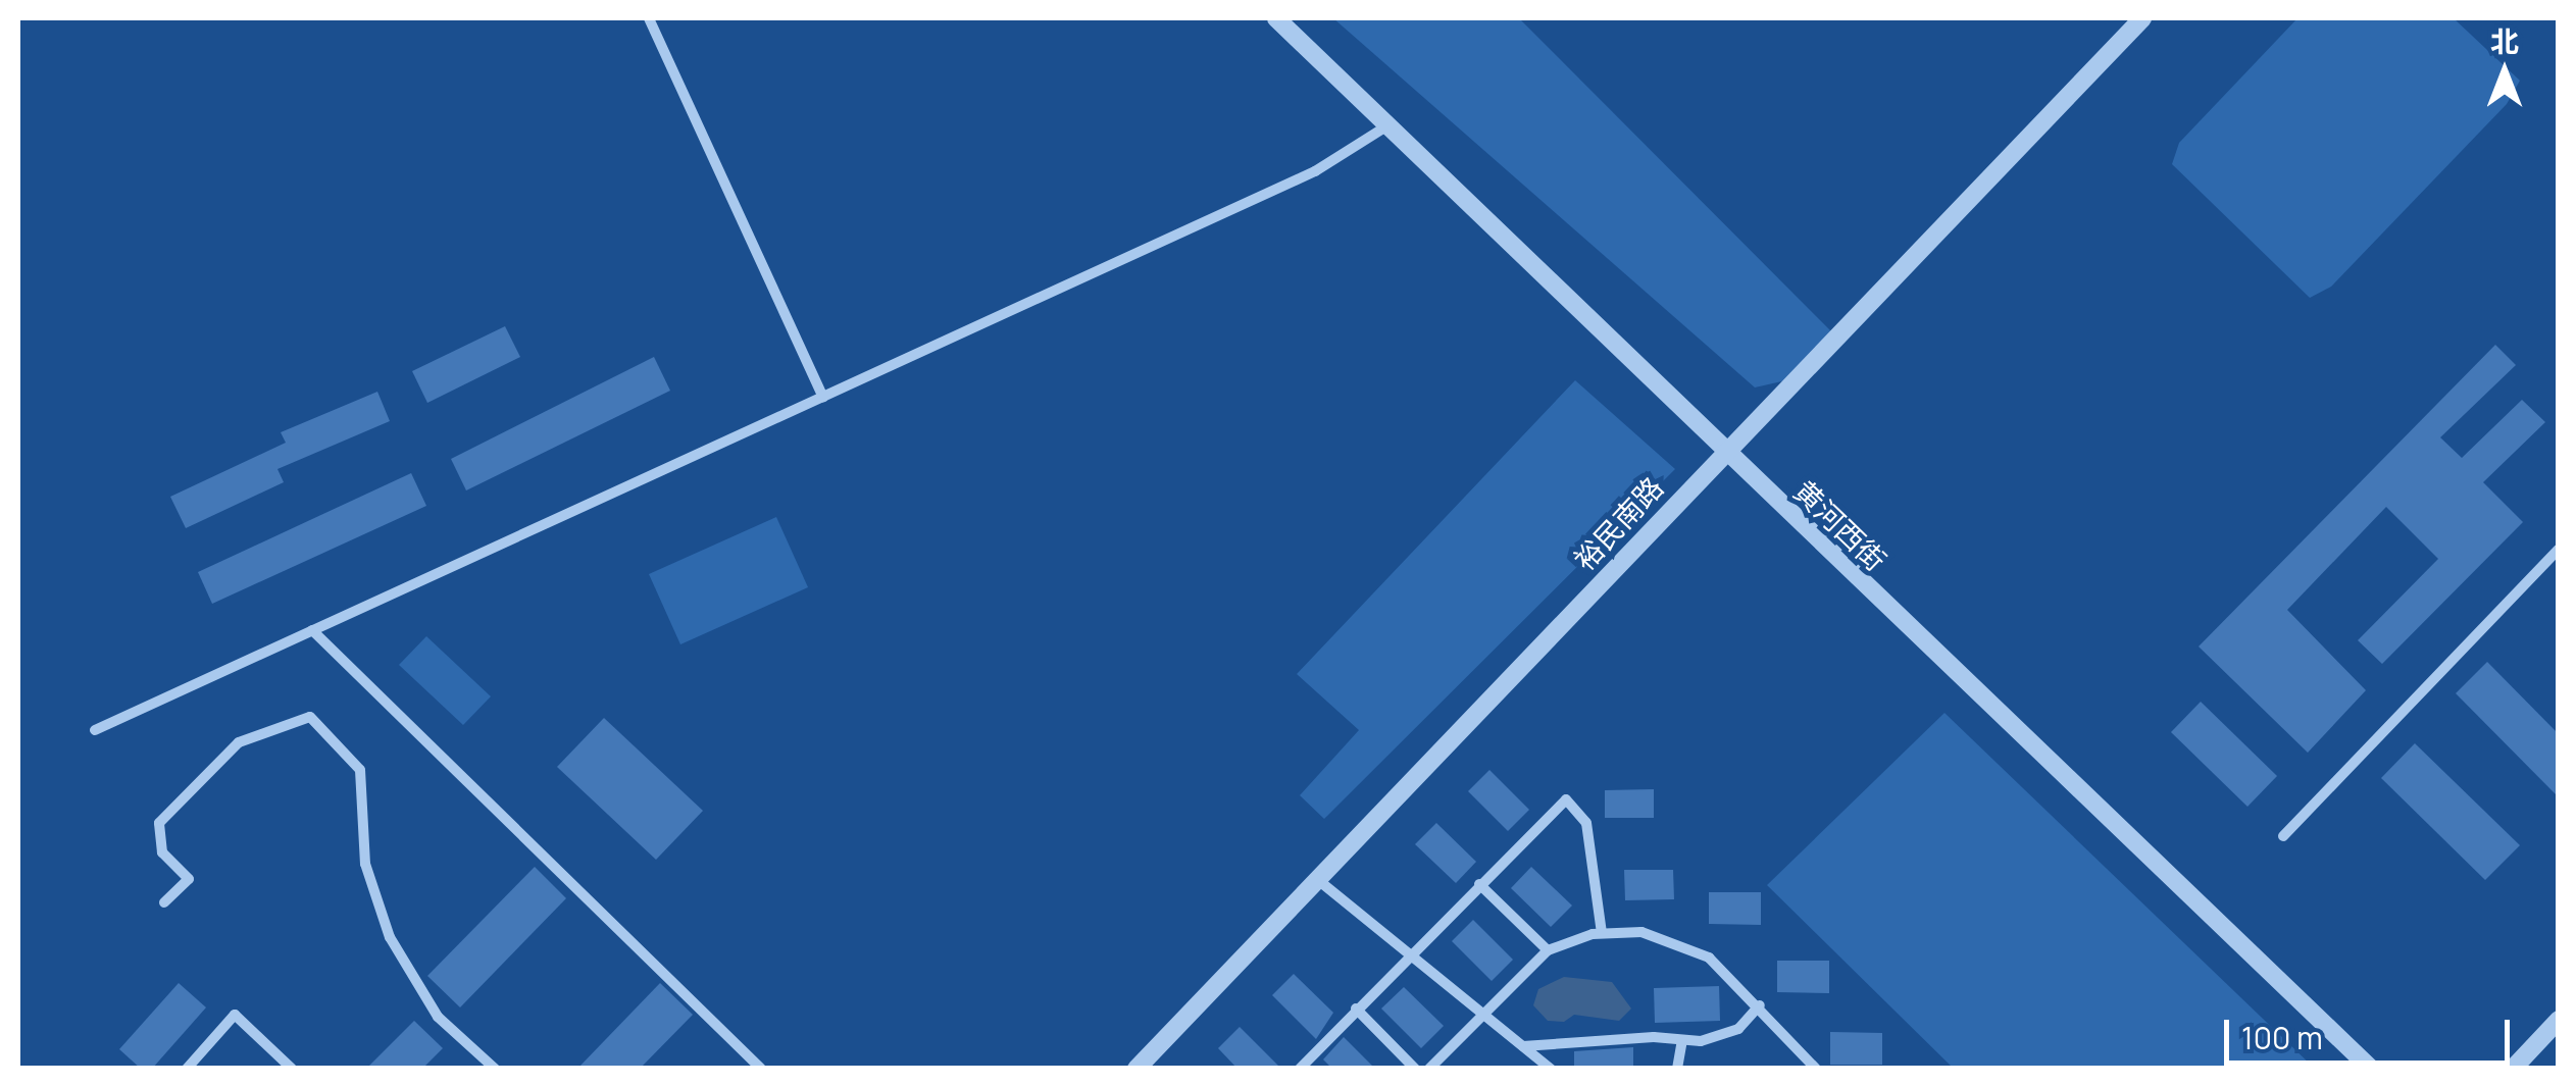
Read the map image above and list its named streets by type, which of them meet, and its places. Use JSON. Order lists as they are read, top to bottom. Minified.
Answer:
{"streets":{"street":["裕民南路","黄河西街"]},"crossings":[["裕民南路","黄河西街"]],"scale_bar":"100 m","north":"top"}
